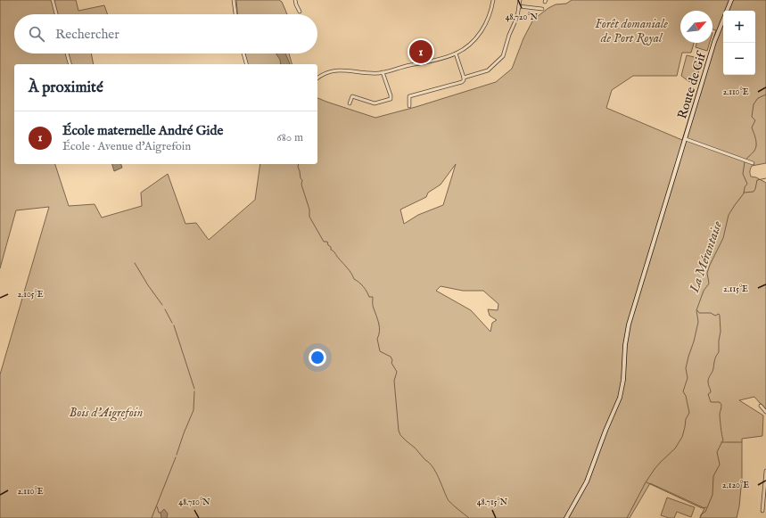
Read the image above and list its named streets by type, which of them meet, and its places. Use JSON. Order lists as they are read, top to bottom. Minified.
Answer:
{"streets":{"street":["Route de Gif"]},"water":["La Mérantaise"],"parks":["Forêt domaniale de Port Royal","Bois d'Aigrefoin"],"north":"top right","page":{"map_buttons":["+","−"],"search":"Rechercher","pins":"1","heading":"À proximité","list":[{"mark":"1","name":"École maternelle André Gide","note":"École · Avenue d'Aigrefoin","value":"680 m"}]},"coordinates":["48.720°N","2.110°E","2.115°E","2.105°E","2.120°E","48.710°N","48.715°N"]}
